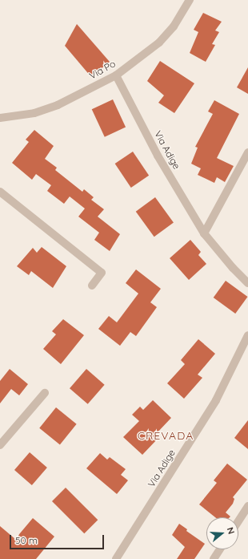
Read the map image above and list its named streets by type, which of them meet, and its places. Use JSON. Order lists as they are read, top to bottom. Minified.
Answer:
{"streets":{"street":["Via Po","Via Adige"]},"crossings":[["Via Po","Via Adige"]],"districts":["CREVADA"],"scale_bar":"50 m","north":"right"}
